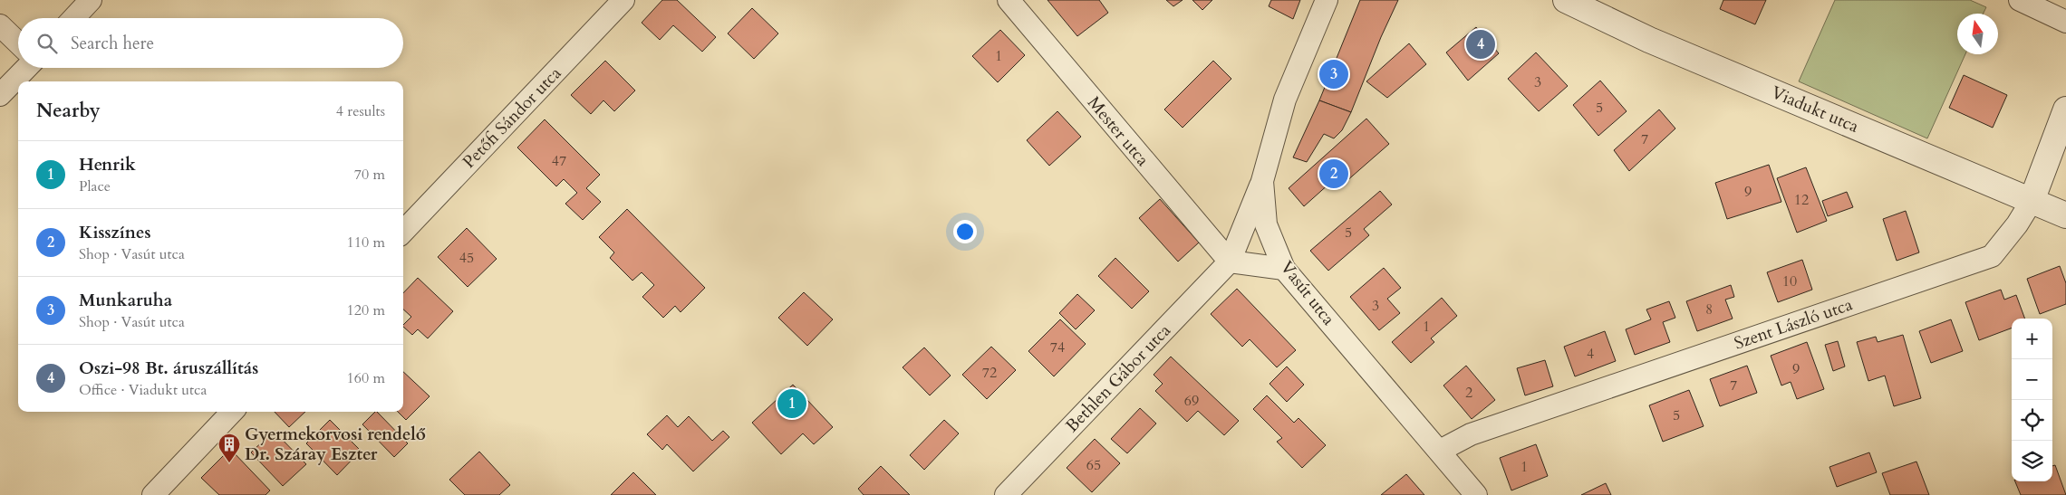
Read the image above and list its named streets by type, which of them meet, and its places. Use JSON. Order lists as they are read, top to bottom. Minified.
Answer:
{"streets":{"street":["Viadukt utca","Petőfi Sándor utca","Mester utca","Vasút utca","Szent László utca","Bethlen Gábor utca"]},"crossings":[["Viadukt utca","Szent László utca"],["Mester utca","Bethlen Gábor utca"],["Vasút utca","Szent László utca"],["Vasút utca","Bethlen Gábor utca"]],"places":{"building":["Gyermekorvosi rendelő Dr. Száray Eszter"]},"house_numbers":["1","3","5","7","47","9","12","5","45","10","3","8","1","74","4","9","72","7","2","69","5","65","1"],"north":"top","page":{"search":"Search here","pins":["4","3","2","1"],"heading":["Nearby","4 results"],"list":[{"mark":"1","name":"Henrik","note":"Place","value":"70 m"},{"mark":"2","name":"Kisszínes","note":"Shop · Vasút utca","value":"110 m"},{"mark":"3","name":"Munkaruha","note":"Shop · Vasút utca","value":"120 m"},{"mark":"4","name":"Oszi-98 Bt. áruszállítás","note":"Office · Viadukt utca","value":"160 m"}],"map_buttons":["+","−"]}}
